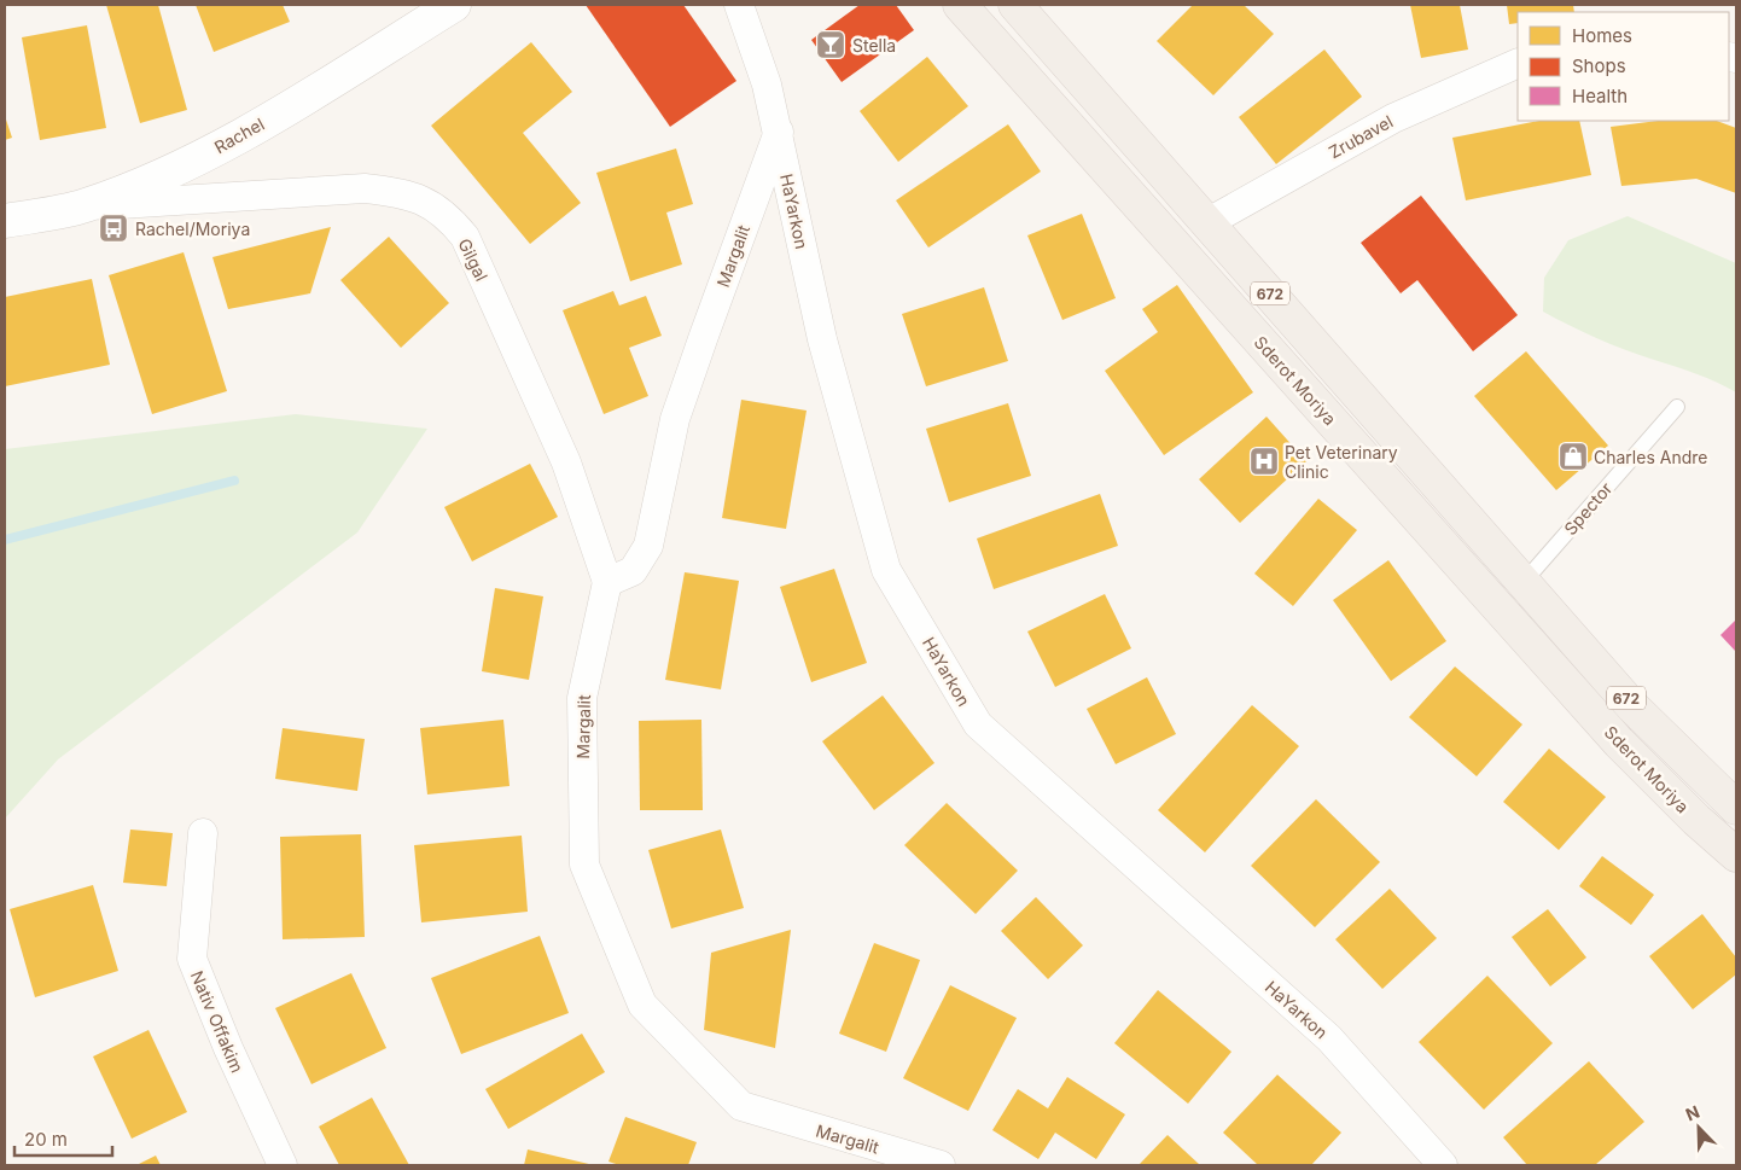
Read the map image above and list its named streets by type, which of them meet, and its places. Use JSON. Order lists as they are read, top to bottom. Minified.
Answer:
{"streets":{"main road":["672","Sderot Moriya"],"street":["Rachel","Zrubavel","HaYarkon","Margalit","Gilgal","Nativ Offakim"],"lane":["Spector"]},"crossings":[["Rachel","Gilgal"],["Zrubavel","Sderot Moriya"],["HaYarkon","Margalit"],["Margalit","Gilgal"],["Sderot Moriya","Spector"]],"places":{"bar":["Stella"],"bus stop":["Rachel/Moriya"],"shop":["Charles Andre"],"hospital":["Pet Veterinary Clinic"]},"legend":["Homes","Shops","Health"],"scale_bar":"20 m","north":"top left"}
